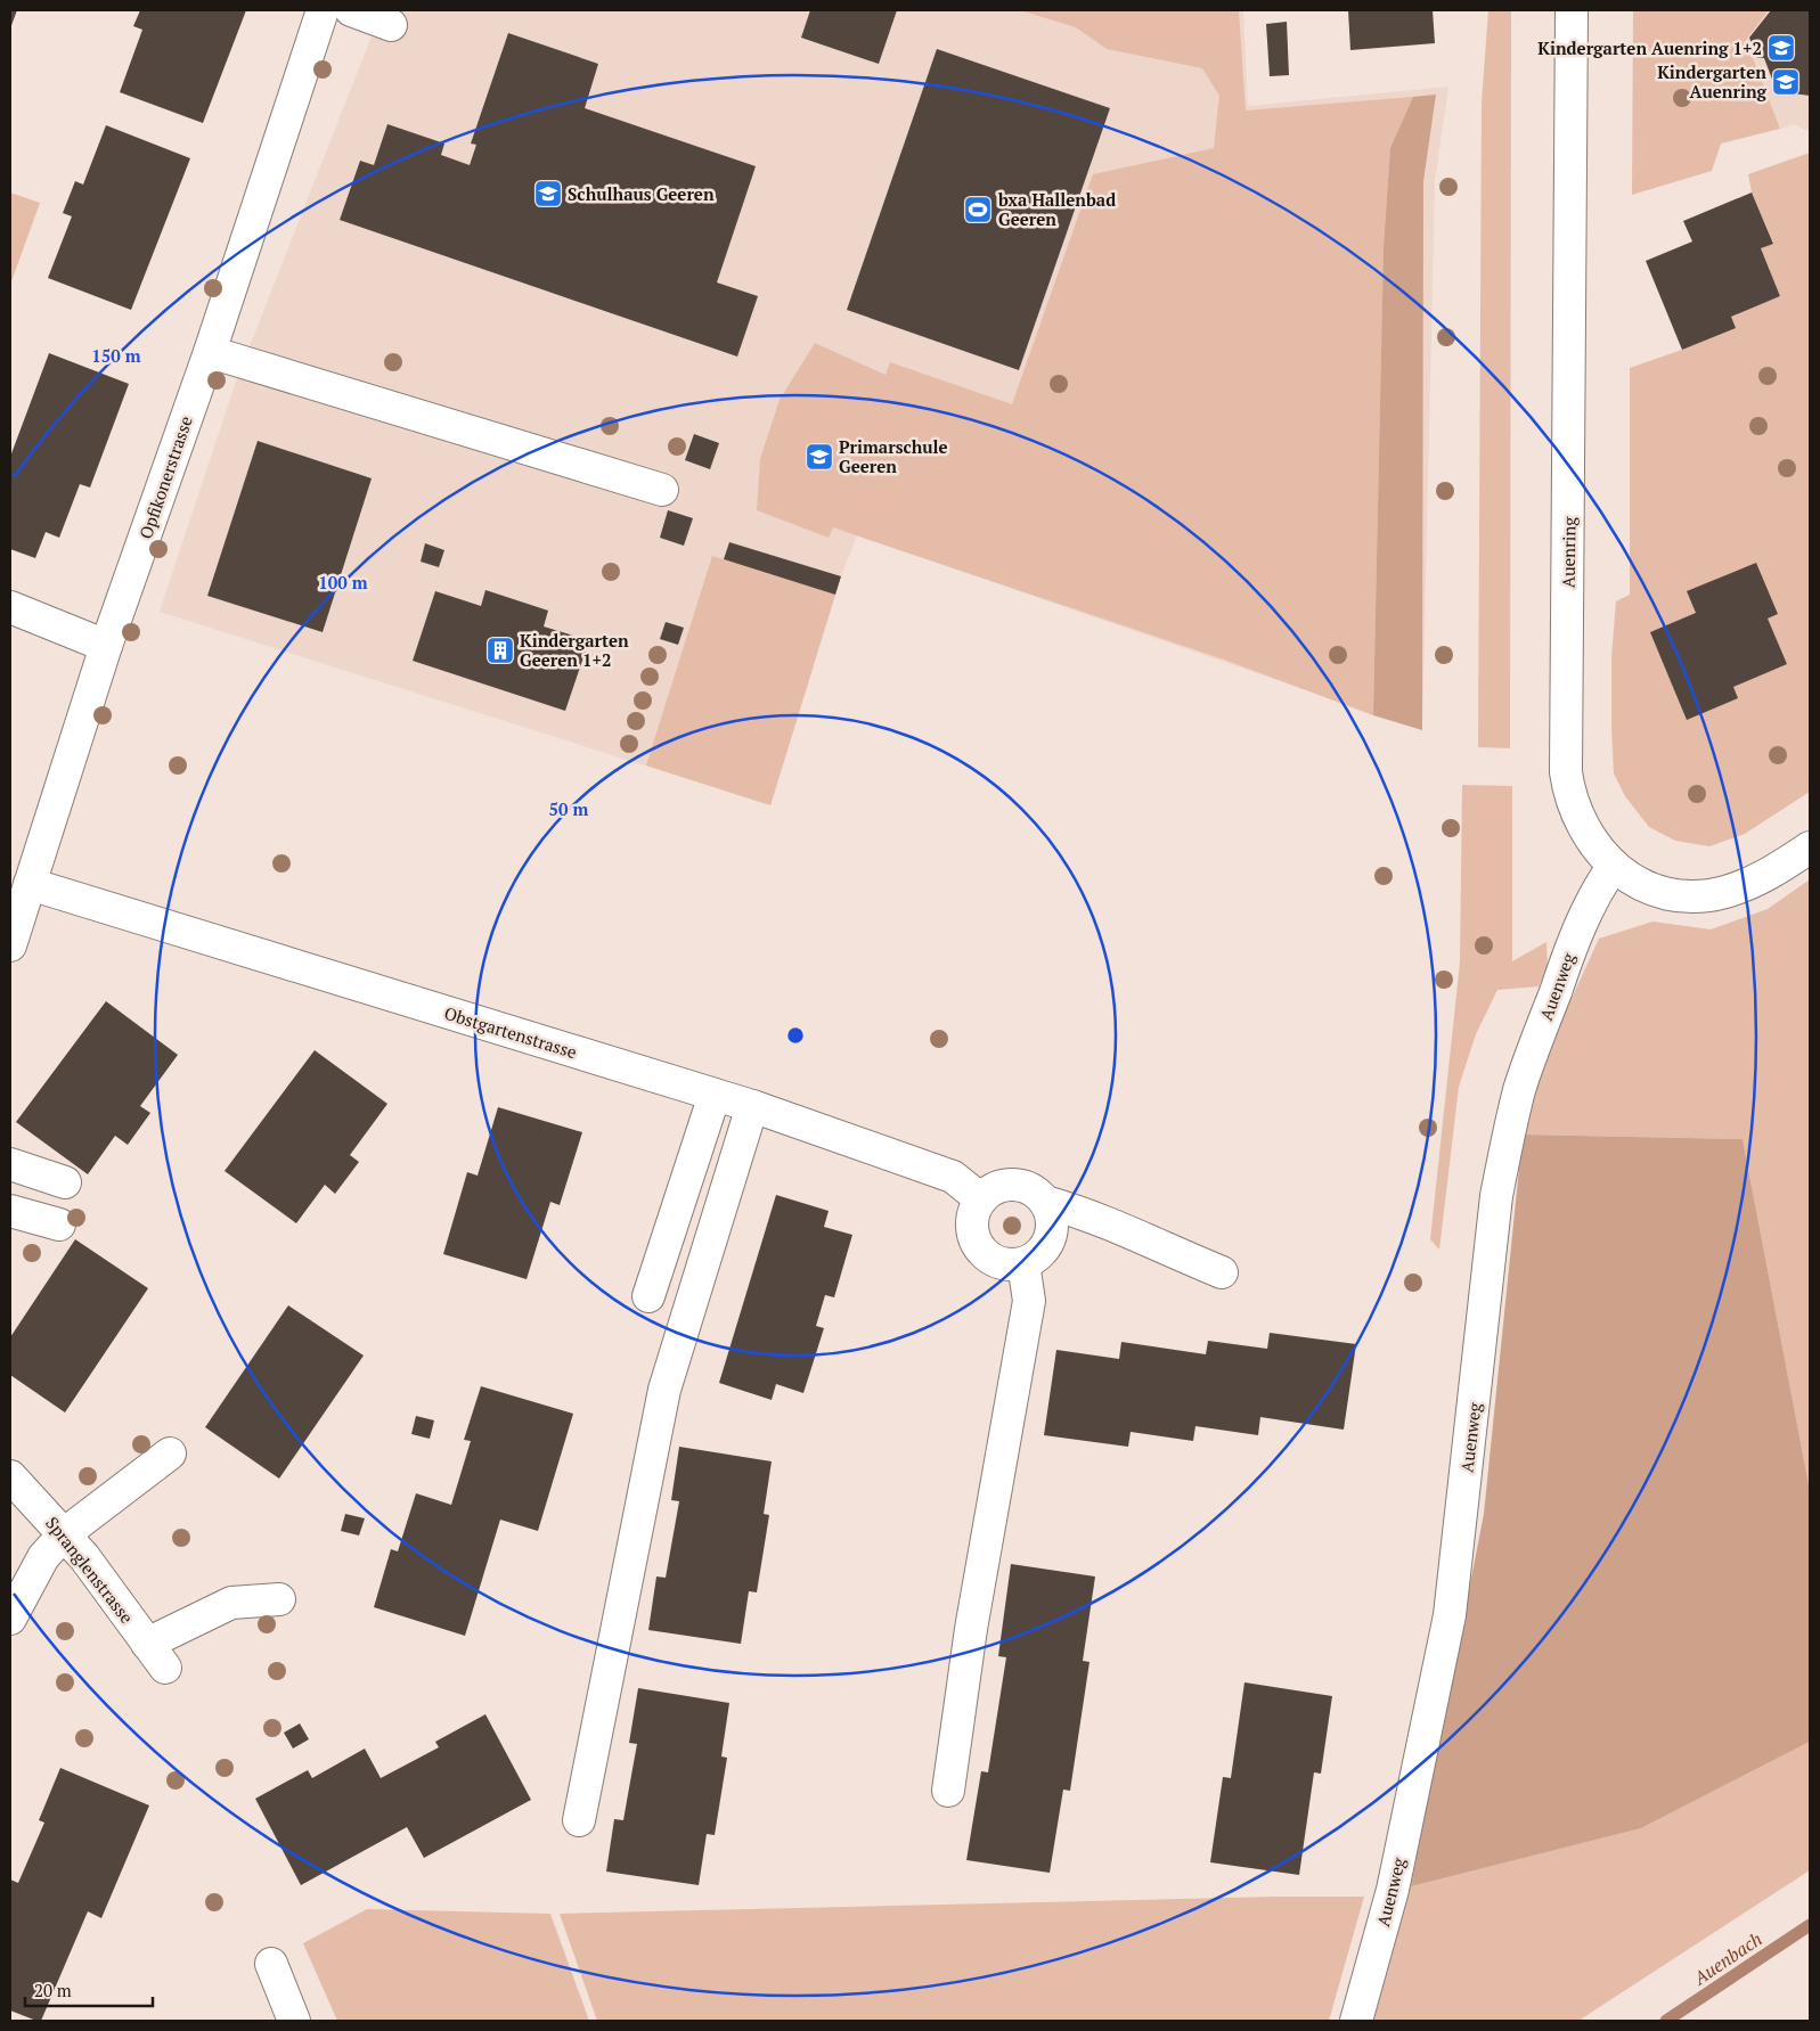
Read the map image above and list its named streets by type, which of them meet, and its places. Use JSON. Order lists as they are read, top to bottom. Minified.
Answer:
{"streets":{"street":["Opfikonerstrasse","Auenring","Auenweg","Obstgartenstrasse","Spranglenstrasse"]},"crossings":[["Opfikonerstrasse","Obstgartenstrasse"],["Auenring","Auenweg"]],"water":["Auenbach"],"places":{"school or university":["Kindergarten Auenring 1+2","Kindergarten Auenring","Schulhaus Geeren","Primarschule Geeren"],"sports":["bxa Hallenbad Geeren"],"building":["Kindergarten Geeren 1+2"]},"scale_bar":"20 m","rings":["150 m","100 m","50 m"]}
